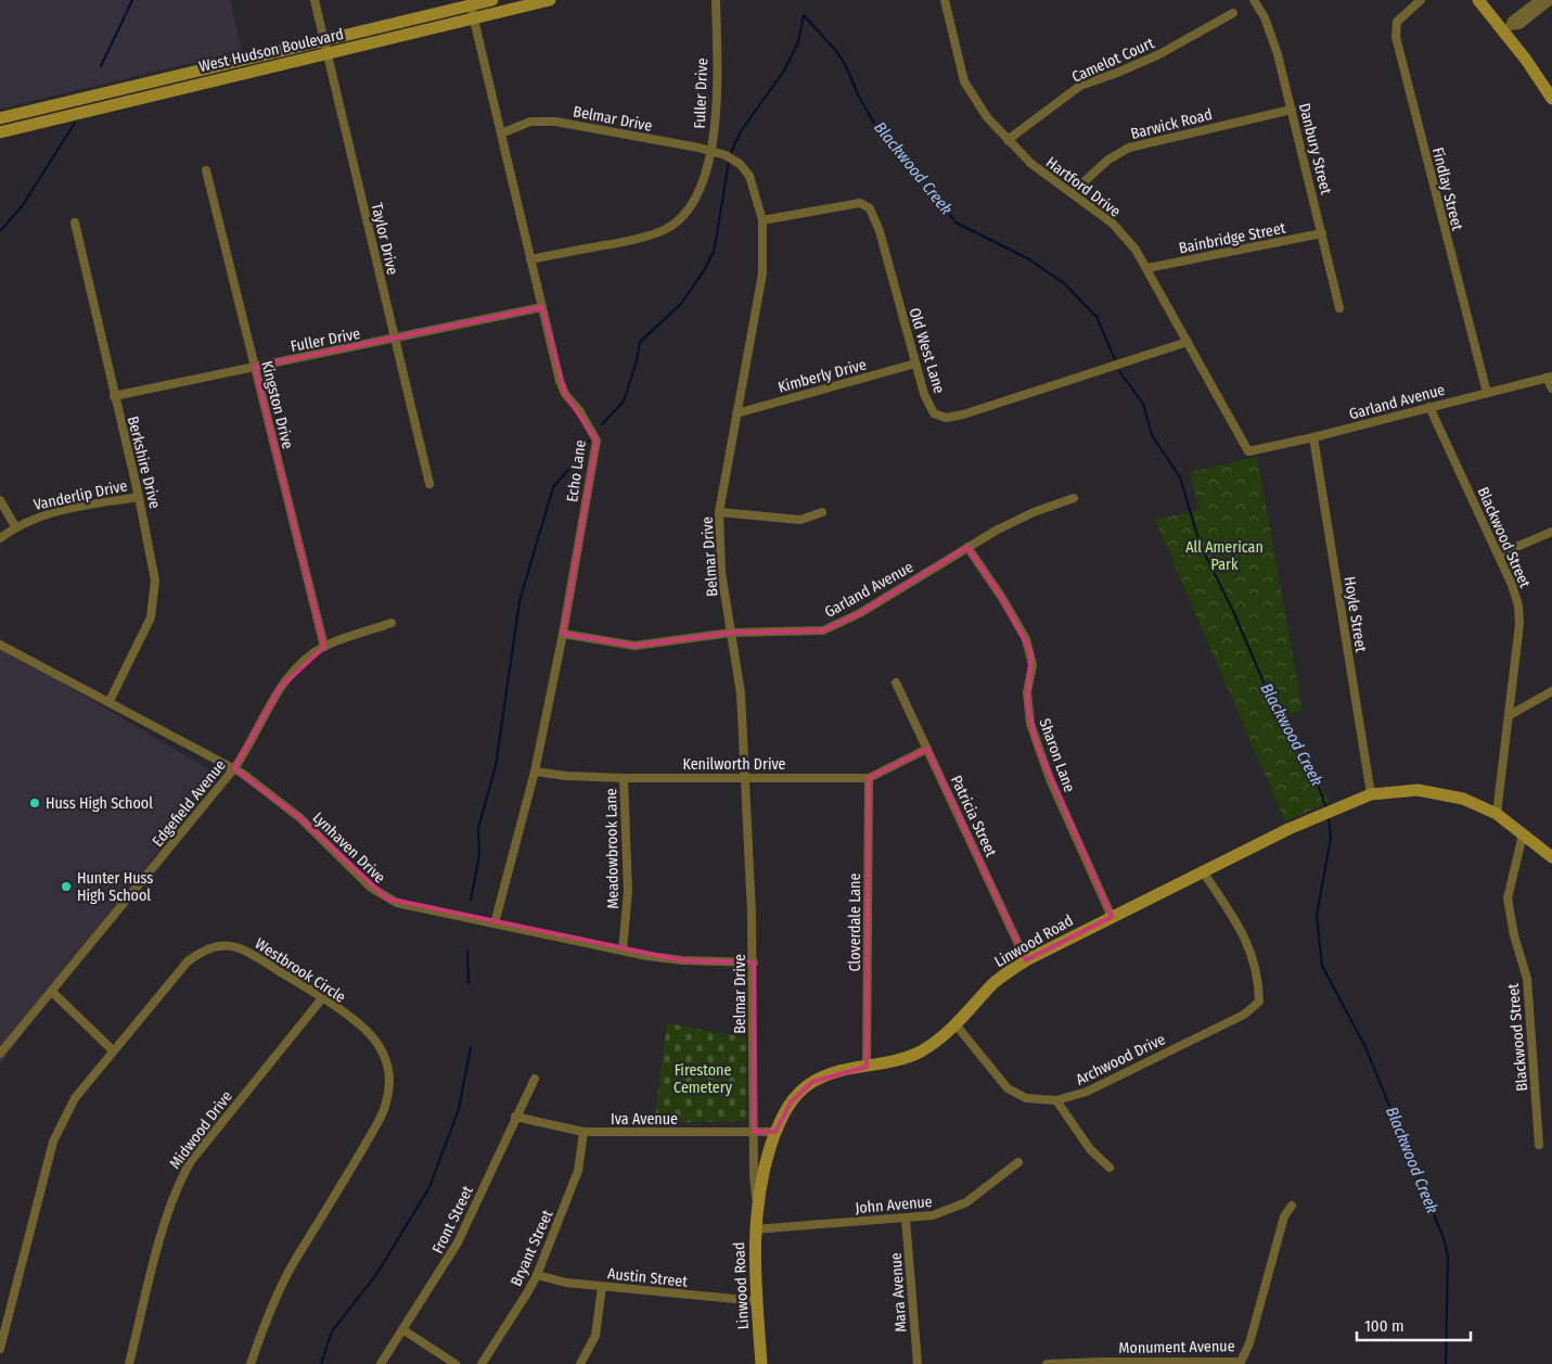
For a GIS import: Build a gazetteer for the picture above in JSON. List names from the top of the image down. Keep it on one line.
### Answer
{"streets":{"main road":["West Hudson Boulevard","Linwood Road"],"street":["Camelot Court","Fuller Drive","Belmar Drive","Barwick Road","Danbury Street","Hartford Drive","Findlay Street","Bainbridge Street","Taylor Drive","Old West Lane","Kimberly Drive","Garland Avenue","Kingston Drive","Berkshire Drive","Echo Lane","Vanderlip Drive","Blackwood Street","Hoyle Street","Sharon Lane","Kenilworth Drive","Edgefield Avenue","Patricia Street","Lynhaven Drive","Meadowbrook Lane","Cloverdale Lane","Westbrook Circle","Archwood Drive","Iva Avenue","Midwood Drive","John Avenue","Front Street","Bryant Street","Austin Street","Mara Avenue","Monument Avenue"]},"crossings":[["West Hudson Boulevard","Taylor Drive"],["West Hudson Boulevard","Echo Lane"],["Camelot Court","Hartford Drive"],["Fuller Drive","Belmar Drive"],["Fuller Drive","Taylor Drive"],["Fuller Drive","Kingston Drive"],["Fuller Drive","Berkshire Drive"],["Fuller Drive","Echo Lane"],["Belmar Drive","Old West Lane"],["Belmar Drive","Kimberly Drive"],["Belmar Drive","Garland Avenue"],["Belmar Drive","Echo Lane"],["Belmar Drive","Kenilworth Drive"],["Belmar Drive","Lynhaven Drive"],["Belmar Drive","Linwood Road"],["Belmar Drive","Iva Avenue"],["Barwick Road","Danbury Street"],["Barwick Road","Hartford Drive"],["Danbury Street","Bainbridge Street"],["Hartford Drive","Bainbridge Street"],["Hartford Drive","Old West Lane"],["Hartford Drive","Garland Avenue"],["Findlay Street","Garland Avenue"],["Old West Lane","Kimberly Drive"],["Garland Avenue","Echo Lane"],["Garland Avenue","Blackwood Street"],["Garland Avenue","Hoyle Street"],["Garland Avenue","Sharon Lane"],["Kingston Drive","Edgefield Avenue"],["Berkshire Drive","Vanderlip Drive"],["Berkshire Drive","Lynhaven Drive"],["Echo Lane","Kenilworth Drive"],["Echo Lane","Lynhaven Drive"],["Blackwood Street","Linwood Road"],["Hoyle Street","Linwood Road"],["Sharon Lane","Linwood Road"],["Kenilworth Drive","Patricia Street"],["Kenilworth Drive","Meadowbrook Lane"],["Kenilworth Drive","Cloverdale Lane"],["Edgefield Avenue","Lynhaven Drive"],["Patricia Street","Linwood Road"],["Lynhaven Drive","Meadowbrook Lane"],["Cloverdale Lane","Linwood Road"],["Linwood Road","Archwood Drive"],["Linwood Road","Iva Avenue"],["Linwood Road","John Avenue"],["Linwood Road","Austin Street"],["Westbrook Circle","Midwood Drive"],["Iva Avenue","Front Street"],["Iva Avenue","Bryant Street"],["John Avenue","Mara Avenue"],["Bryant Street","Austin Street"]],"water":["Blackwood Creek"],"parks":["All American Park","Firestone Cemetery"],"places":["Huss High School","Hunter Huss High School"],"scale_bar":"100 m"}
